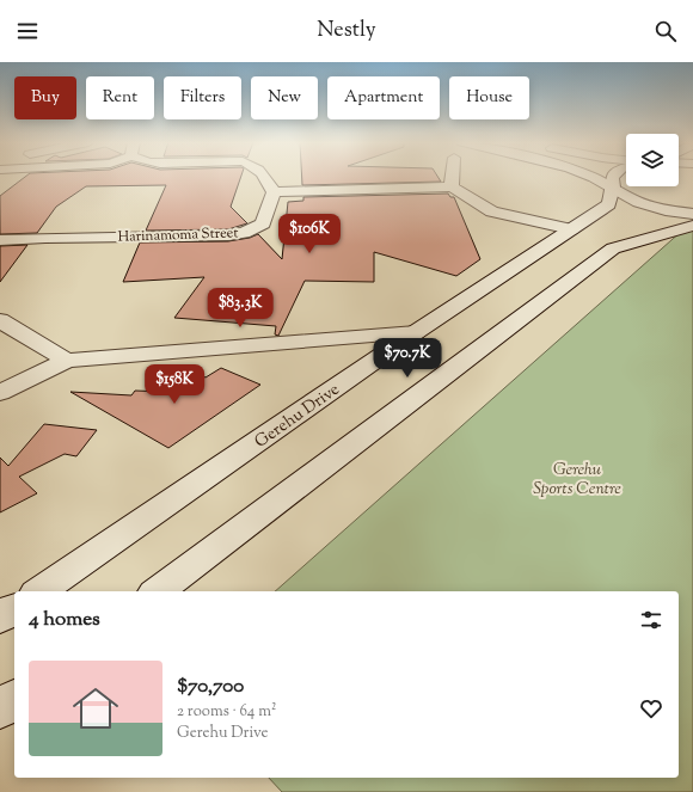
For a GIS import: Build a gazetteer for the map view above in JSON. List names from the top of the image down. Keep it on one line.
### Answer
{"streets":{"street":["Harinamoma Street","Gerehu Drive"]},"parks":["Gerehu Sports Centre"],"page":{"header":"Nestly","chip":["Buy","Rent","Filters","New","Apartment","House"],"price":["$106K","$83.3K","$70.7K","$158K"],"heading":"4 homes","list":[{"name":"$70,700","note":"2 rooms · 64 m² · Gerehu Drive"}]}}
